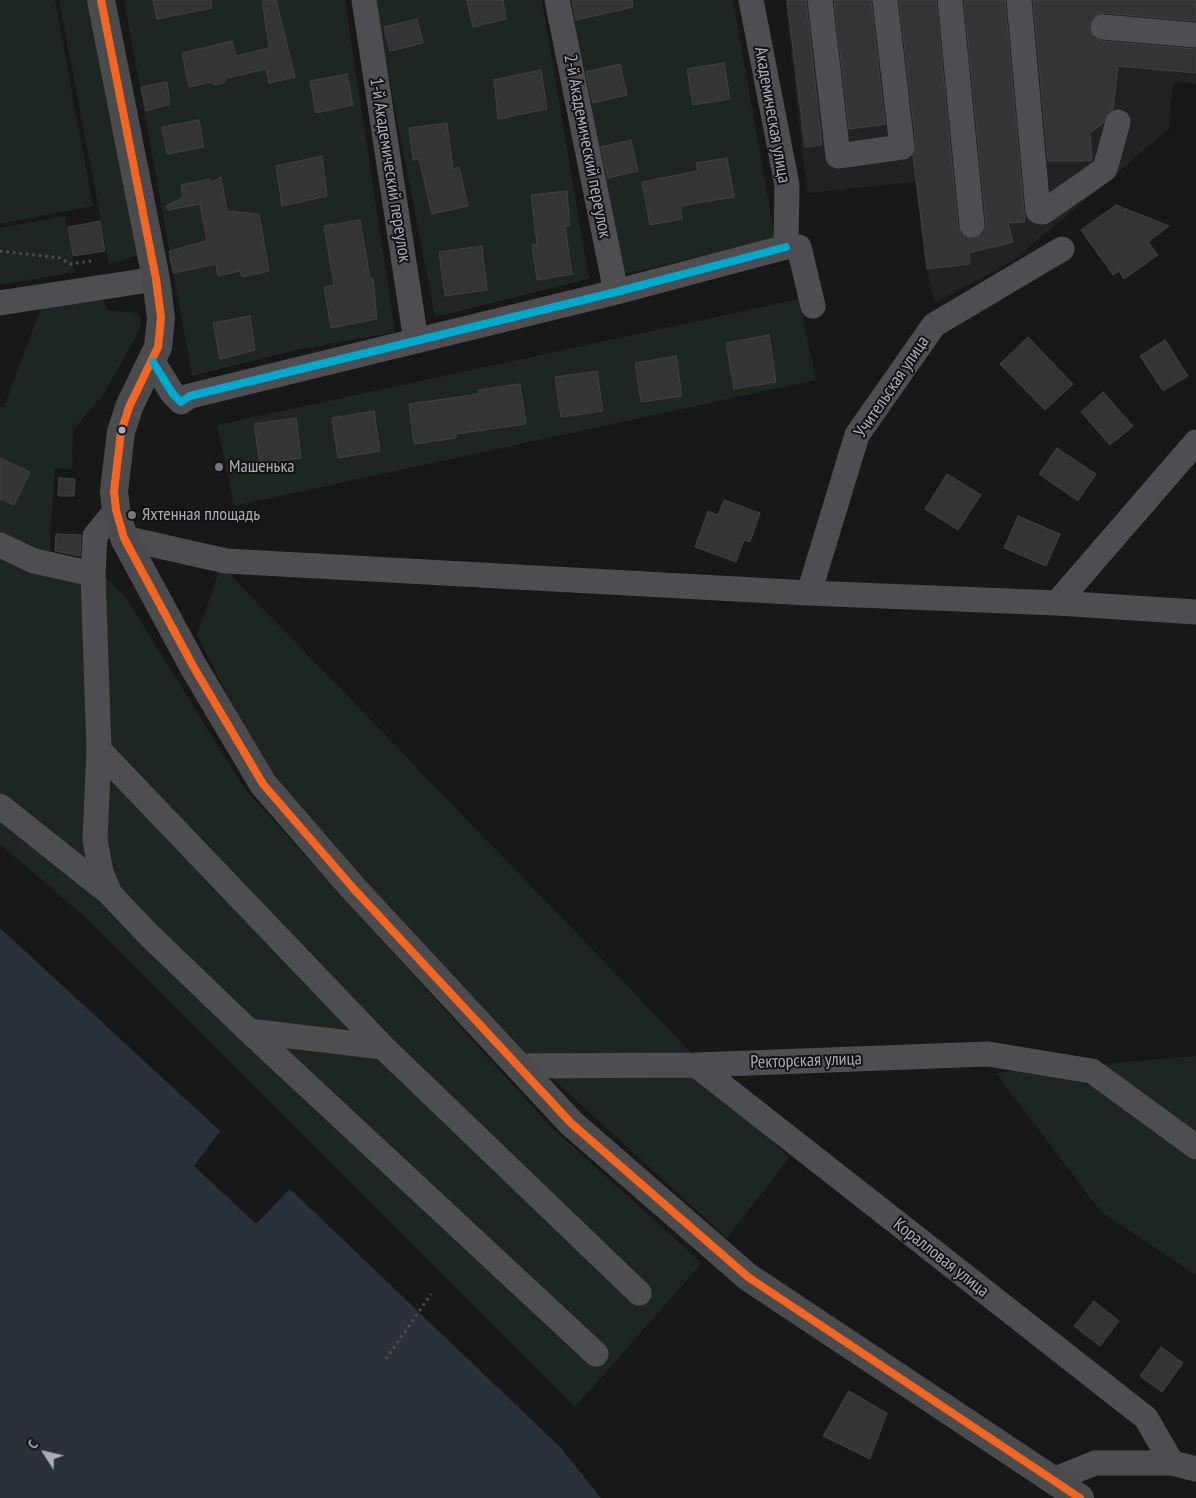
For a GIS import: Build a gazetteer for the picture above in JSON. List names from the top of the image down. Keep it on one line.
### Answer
{"streets":{"street":["Академическая улица","2-й Академический переулок","1-й Академический переулок","Учительская улица","Ректорская улица","Коралловая улица"]},"crossings":[["Ректорская улица","Коралловая улица"]],"places":["Машенька","Яхтенная площадь"],"north":"top left"}
